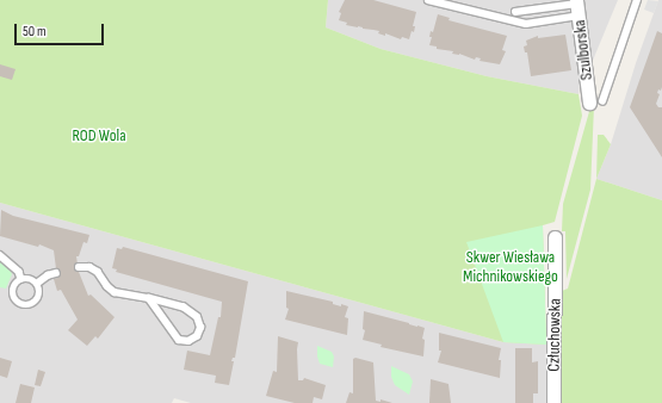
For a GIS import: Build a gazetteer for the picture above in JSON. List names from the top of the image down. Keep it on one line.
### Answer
{"streets":{"street":["Szulborska","Człuchowska"]},"parks":["ROD Wola","Skwer Wiesława Michnikowskiego"],"scale_bar":"50 m"}
